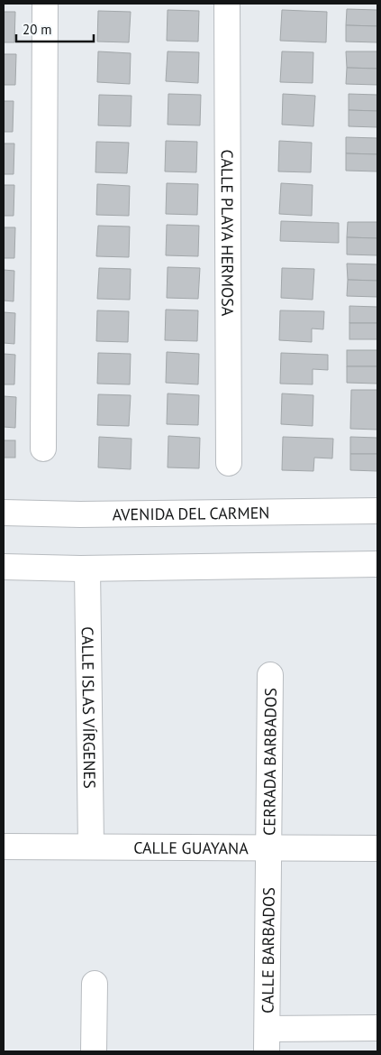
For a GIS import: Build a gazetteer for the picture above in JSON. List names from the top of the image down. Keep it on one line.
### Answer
{"streets":{"street":["CALLE PLAYA HERMOSA","AVENIDA DEL CARMEN","CALLE ISLAS VÍRGENES","CERRADA BARBADOS","CALLE GUAYANA","CALLE BARBADOS"]},"crossings":[["CALLE ISLAS VÍRGENES","CALLE GUAYANA"],["CERRADA BARBADOS","CALLE GUAYANA"],["CERRADA BARBADOS","CALLE BARBADOS"],["CALLE GUAYANA","CALLE BARBADOS"]],"scale_bar":"20 m"}
